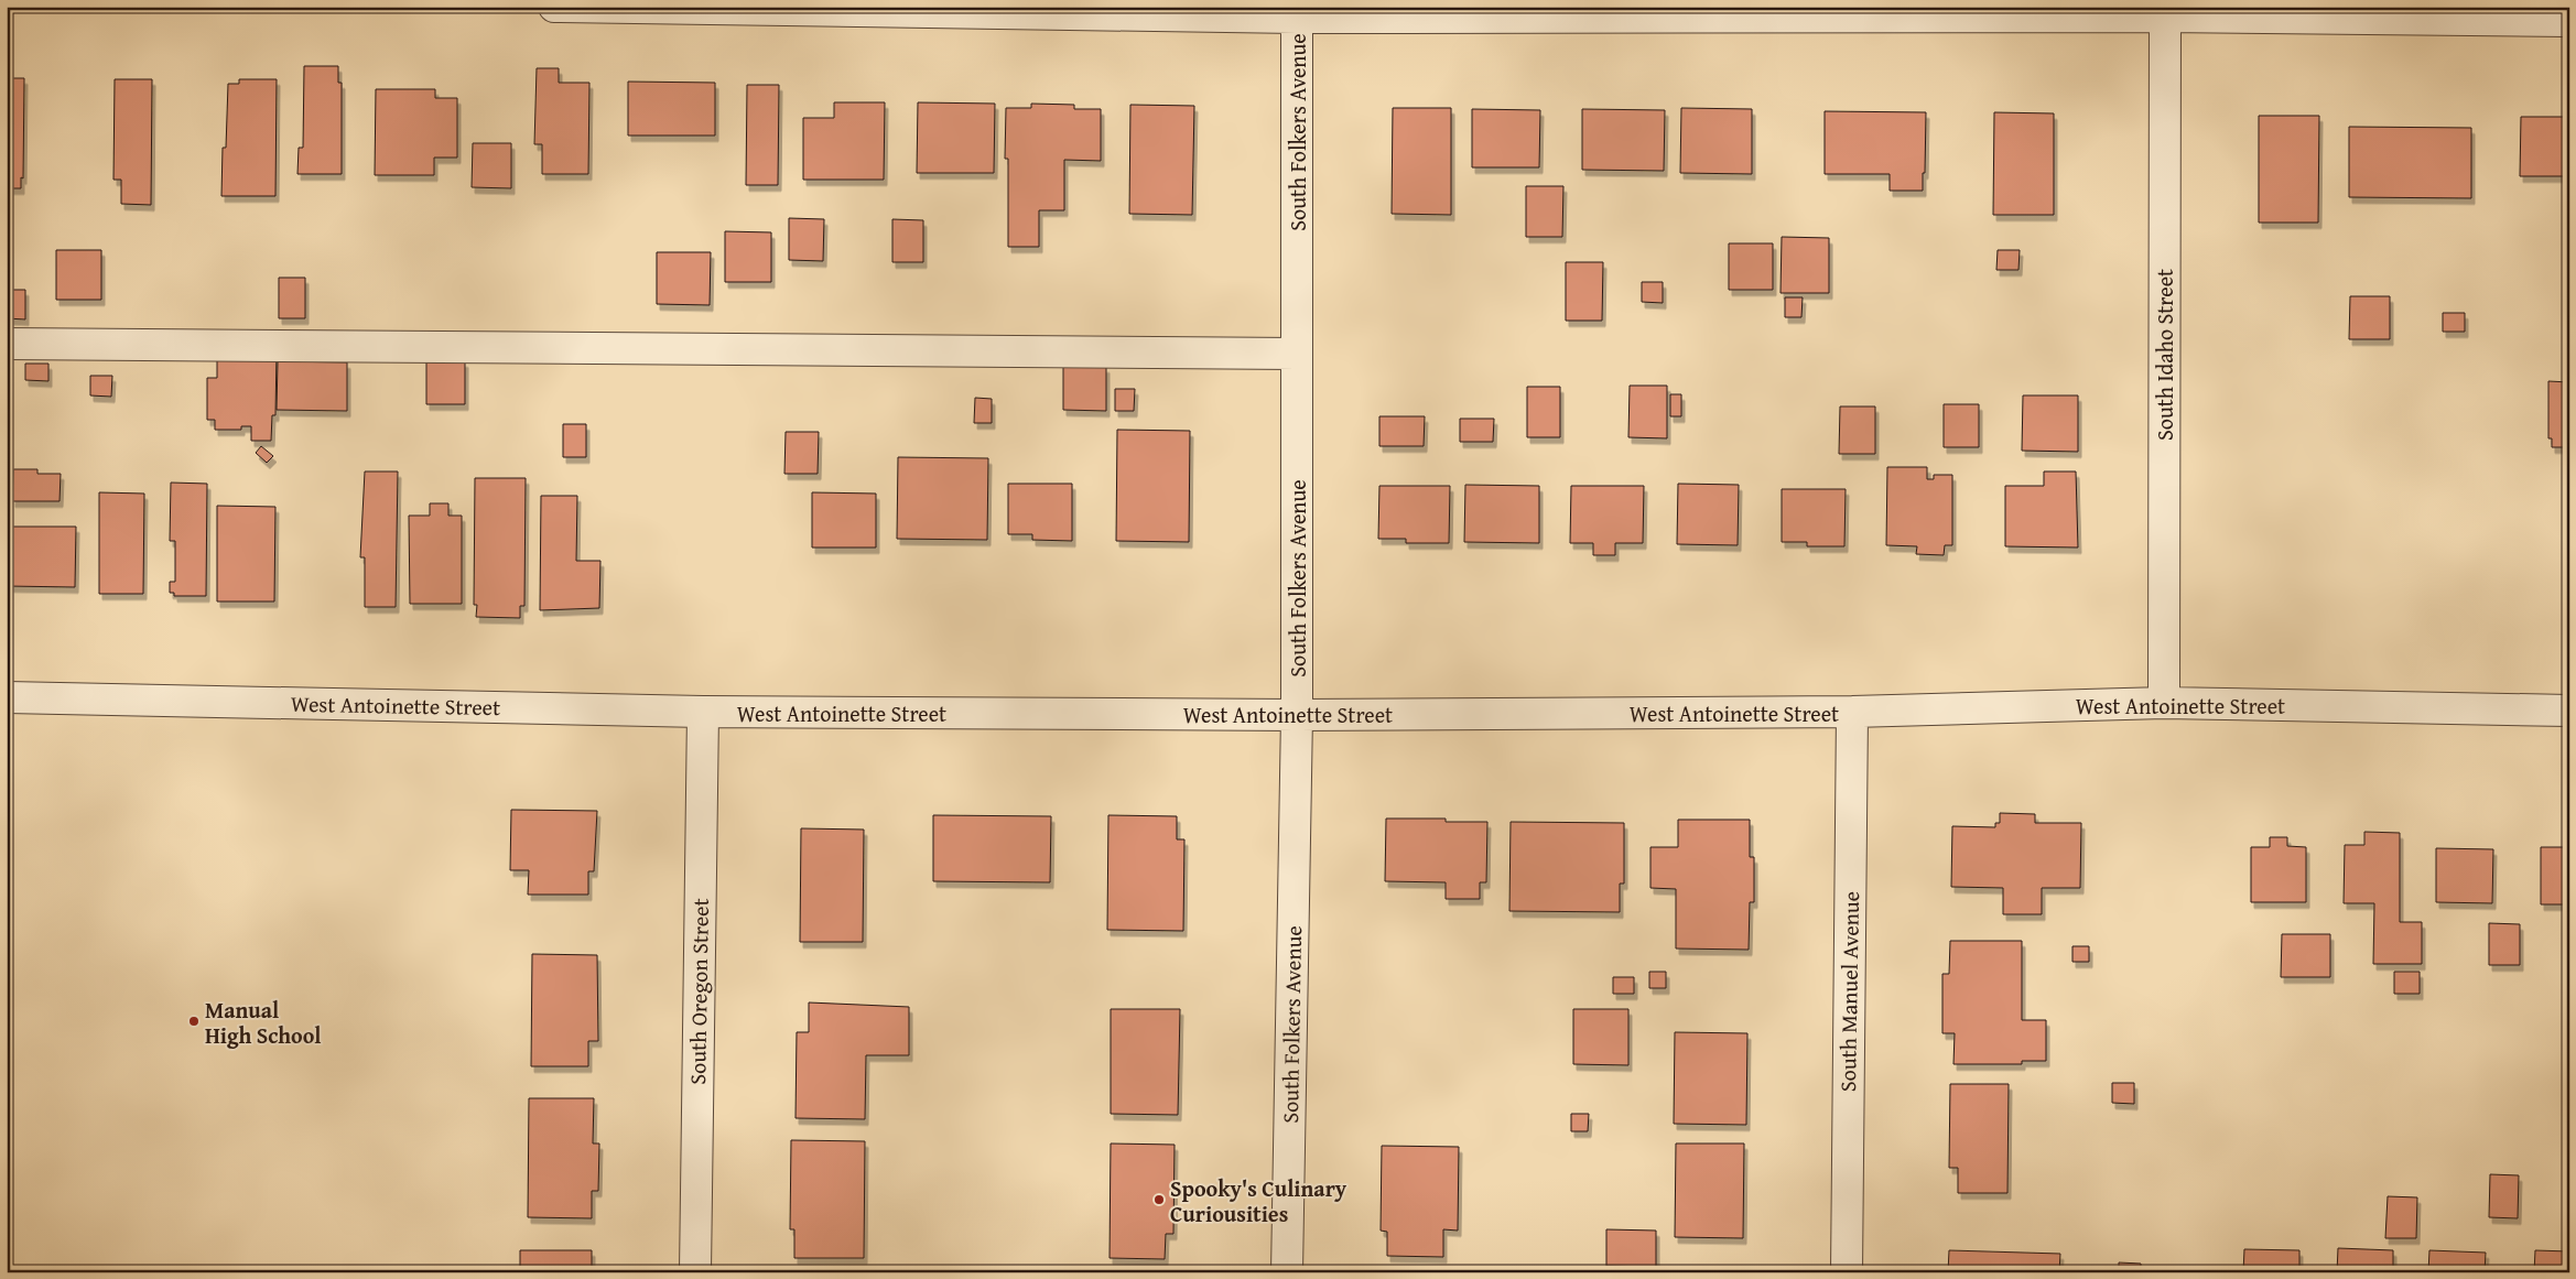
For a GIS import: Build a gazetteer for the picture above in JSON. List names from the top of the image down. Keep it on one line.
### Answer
{"streets":{"street":["South Folkers Avenue","South Idaho Street","West Antoinette Street","South Oregon Street","South Manuel Avenue"]},"crossings":[["South Folkers Avenue","West Antoinette Street"],["South Idaho Street","West Antoinette Street"],["West Antoinette Street","South Oregon Street"],["West Antoinette Street","South Manuel Avenue"]],"places":["Manual High School","Spooky's Culinary Curiousities"]}
